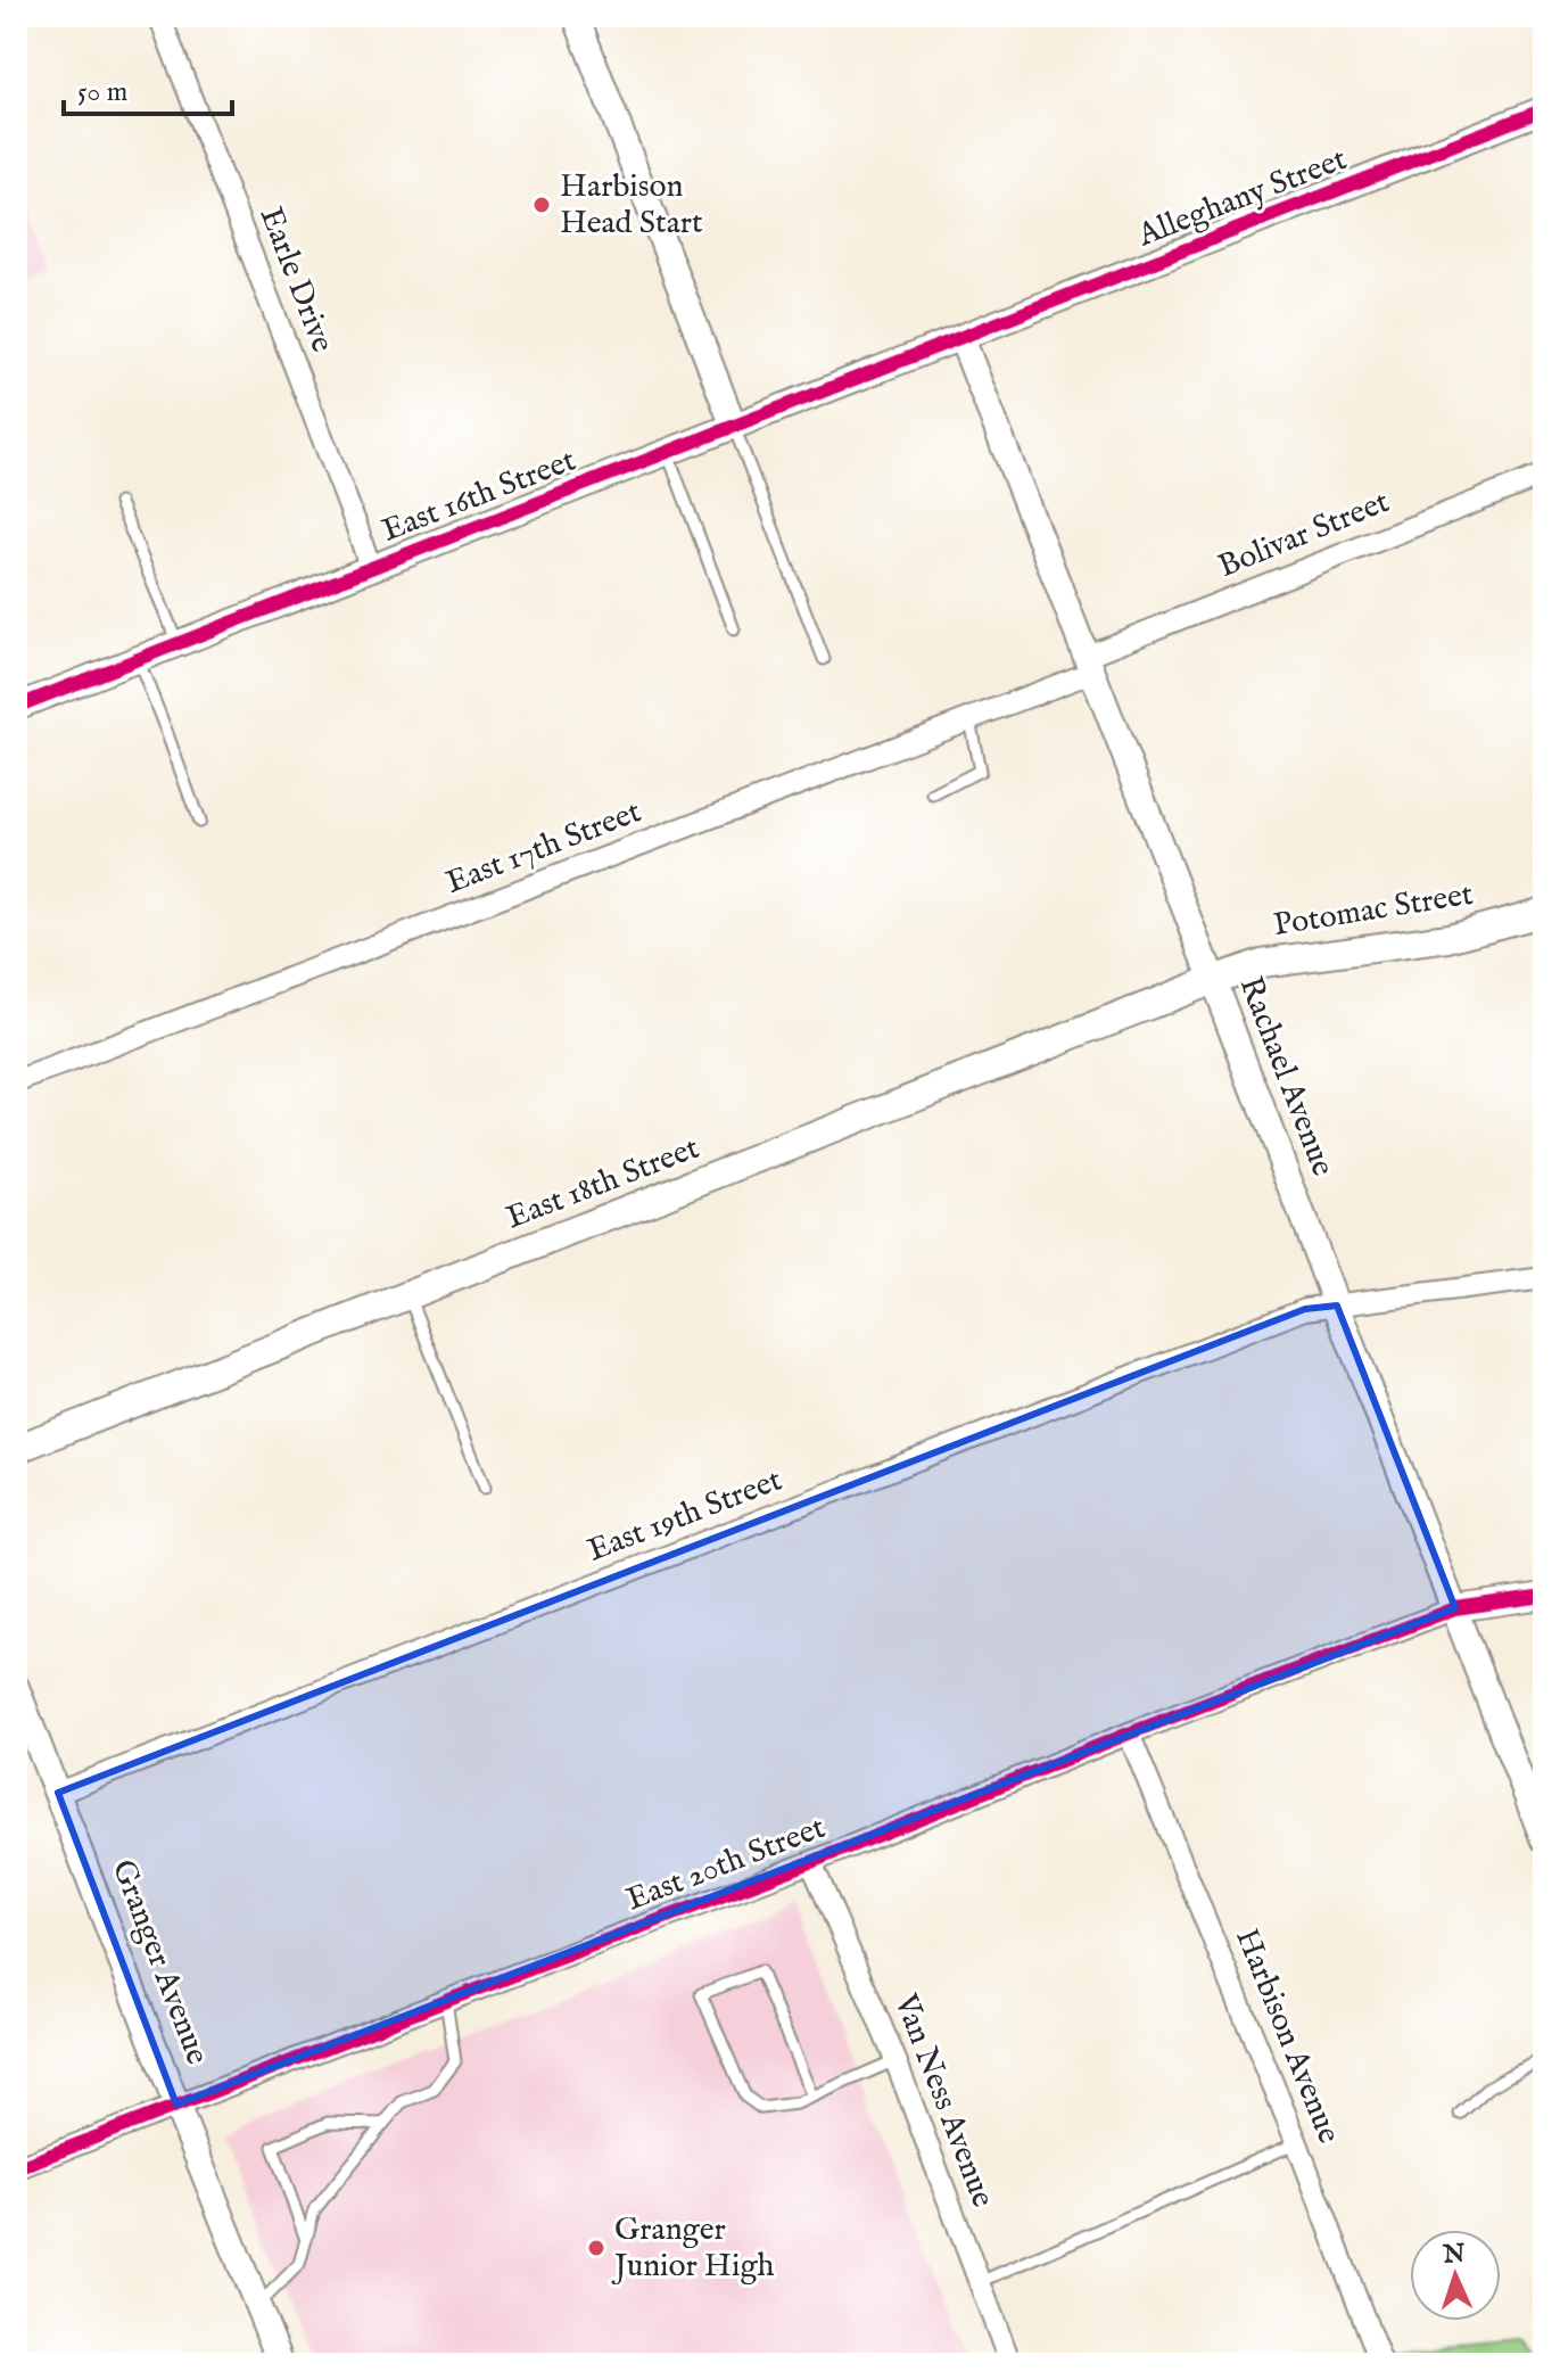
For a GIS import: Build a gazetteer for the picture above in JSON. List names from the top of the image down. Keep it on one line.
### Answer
{"streets":{"main road":["Potomac Street","East 18th Street"],"street":["Alleghany Street","Earle Drive","East 16th Street","Bolivar Street","East 17th Street","Rachael Avenue","East 19th Street","East 20th Street","Granger Avenue","Harbison Avenue","Van Ness Avenue"]},"crossings":[["Alleghany Street","East 16th Street"],["Alleghany Street","Rachael Avenue"],["Earle Drive","East 16th Street"],["East 16th Street","Rachael Avenue"],["Bolivar Street","East 17th Street"],["Bolivar Street","Rachael Avenue"],["East 17th Street","Rachael Avenue"],["Potomac Street","Rachael Avenue"],["Potomac Street","East 18th Street"],["Rachael Avenue","East 18th Street"],["Rachael Avenue","East 19th Street"],["Rachael Avenue","East 20th Street"],["East 19th Street","Granger Avenue"],["East 20th Street","Granger Avenue"],["East 20th Street","Harbison Avenue"],["East 20th Street","Van Ness Avenue"]],"places":["Harbison Head Start","Granger Junior High"],"scale_bar":"50 m","north":"top"}
